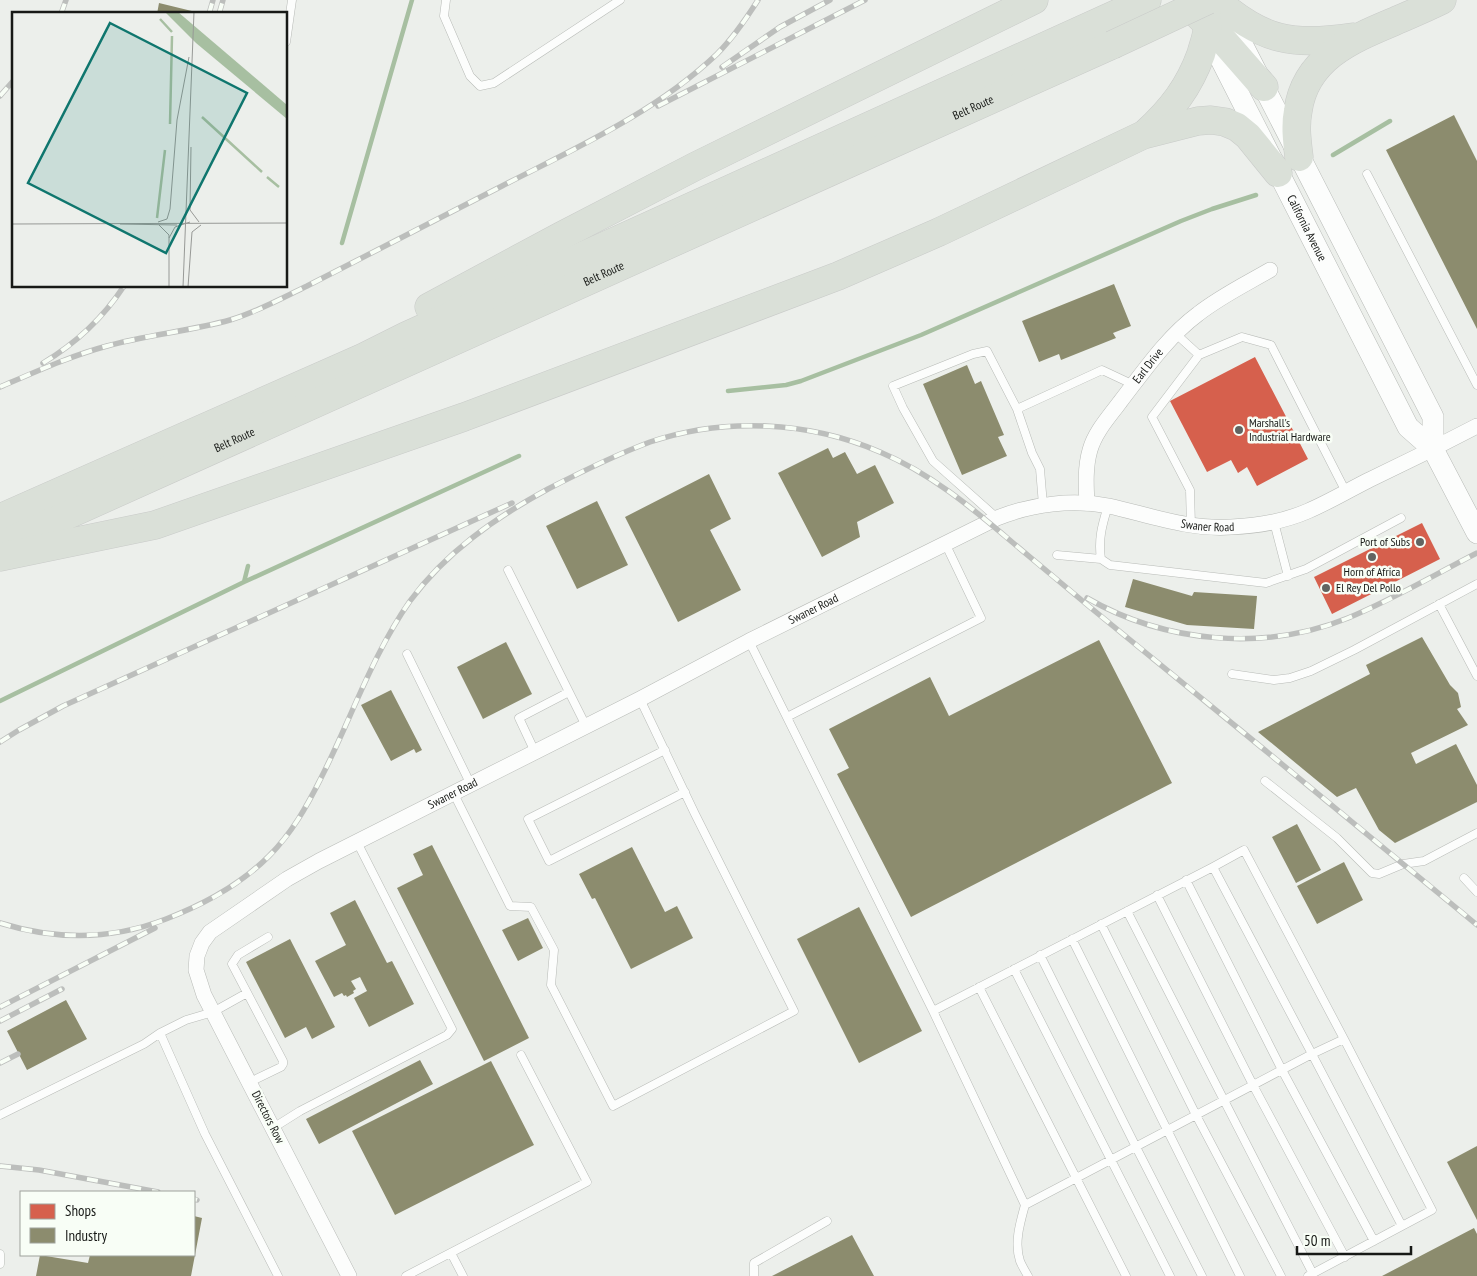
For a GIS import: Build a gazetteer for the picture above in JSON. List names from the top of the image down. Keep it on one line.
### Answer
{"streets":{"highway":["Belt Route"],"main road":["California Avenue"],"street":["Earl Drive","Swaner Road","Directors Row"]},"crossings":[["Belt Route","California Avenue"],["California Avenue","Swaner Road"],["Earl Drive","Swaner Road"],["Swaner Road","Directors Row"]],"places":["Marshall's Industrial Hardware","Port of Subs","Horn of Africa","El Rey Del Pollo"],"legend":["Shops","Industry"],"scale_bar":"50 m"}
